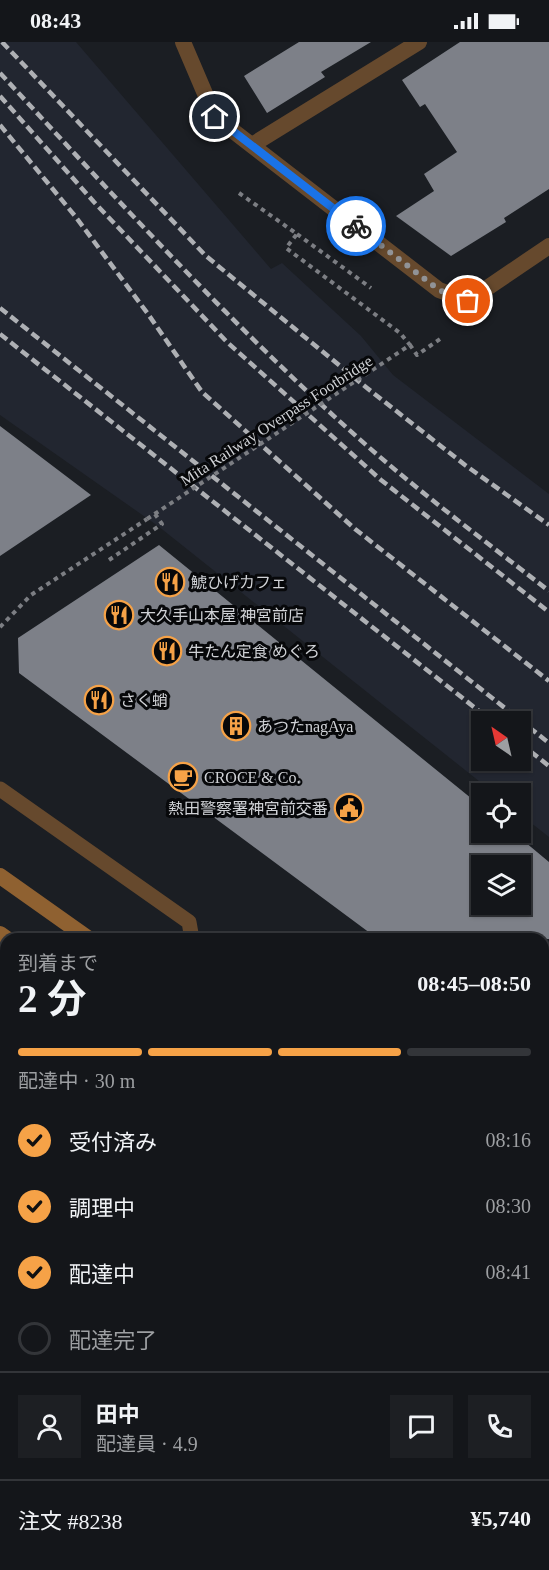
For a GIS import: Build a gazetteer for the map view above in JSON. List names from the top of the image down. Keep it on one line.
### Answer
{"streets":{"path":["Mita Railway Overpass Footbridge"]},"places":{"restaurant":["鯱ひげカフェ","大久手山本屋 神宮前店","牛たん定食 めぐろ","さく蛸"],"building":["あつたnagAya"],"cafe":["CROCE & Co."],"public building":["熱田警察署神宮前交番"]},"north":"top left","page":{"status":"08:43","heading":["2 分","到着まで","08:45–08:50"],"panel":["田中","配達員 · 4.9","注文 #8238","¥5,740"],"bar":"配達中 · 30 m","list":[["受付済み","08:16"],["調理中","08:30"],["配達中","08:41"],"配達完了"]}}
